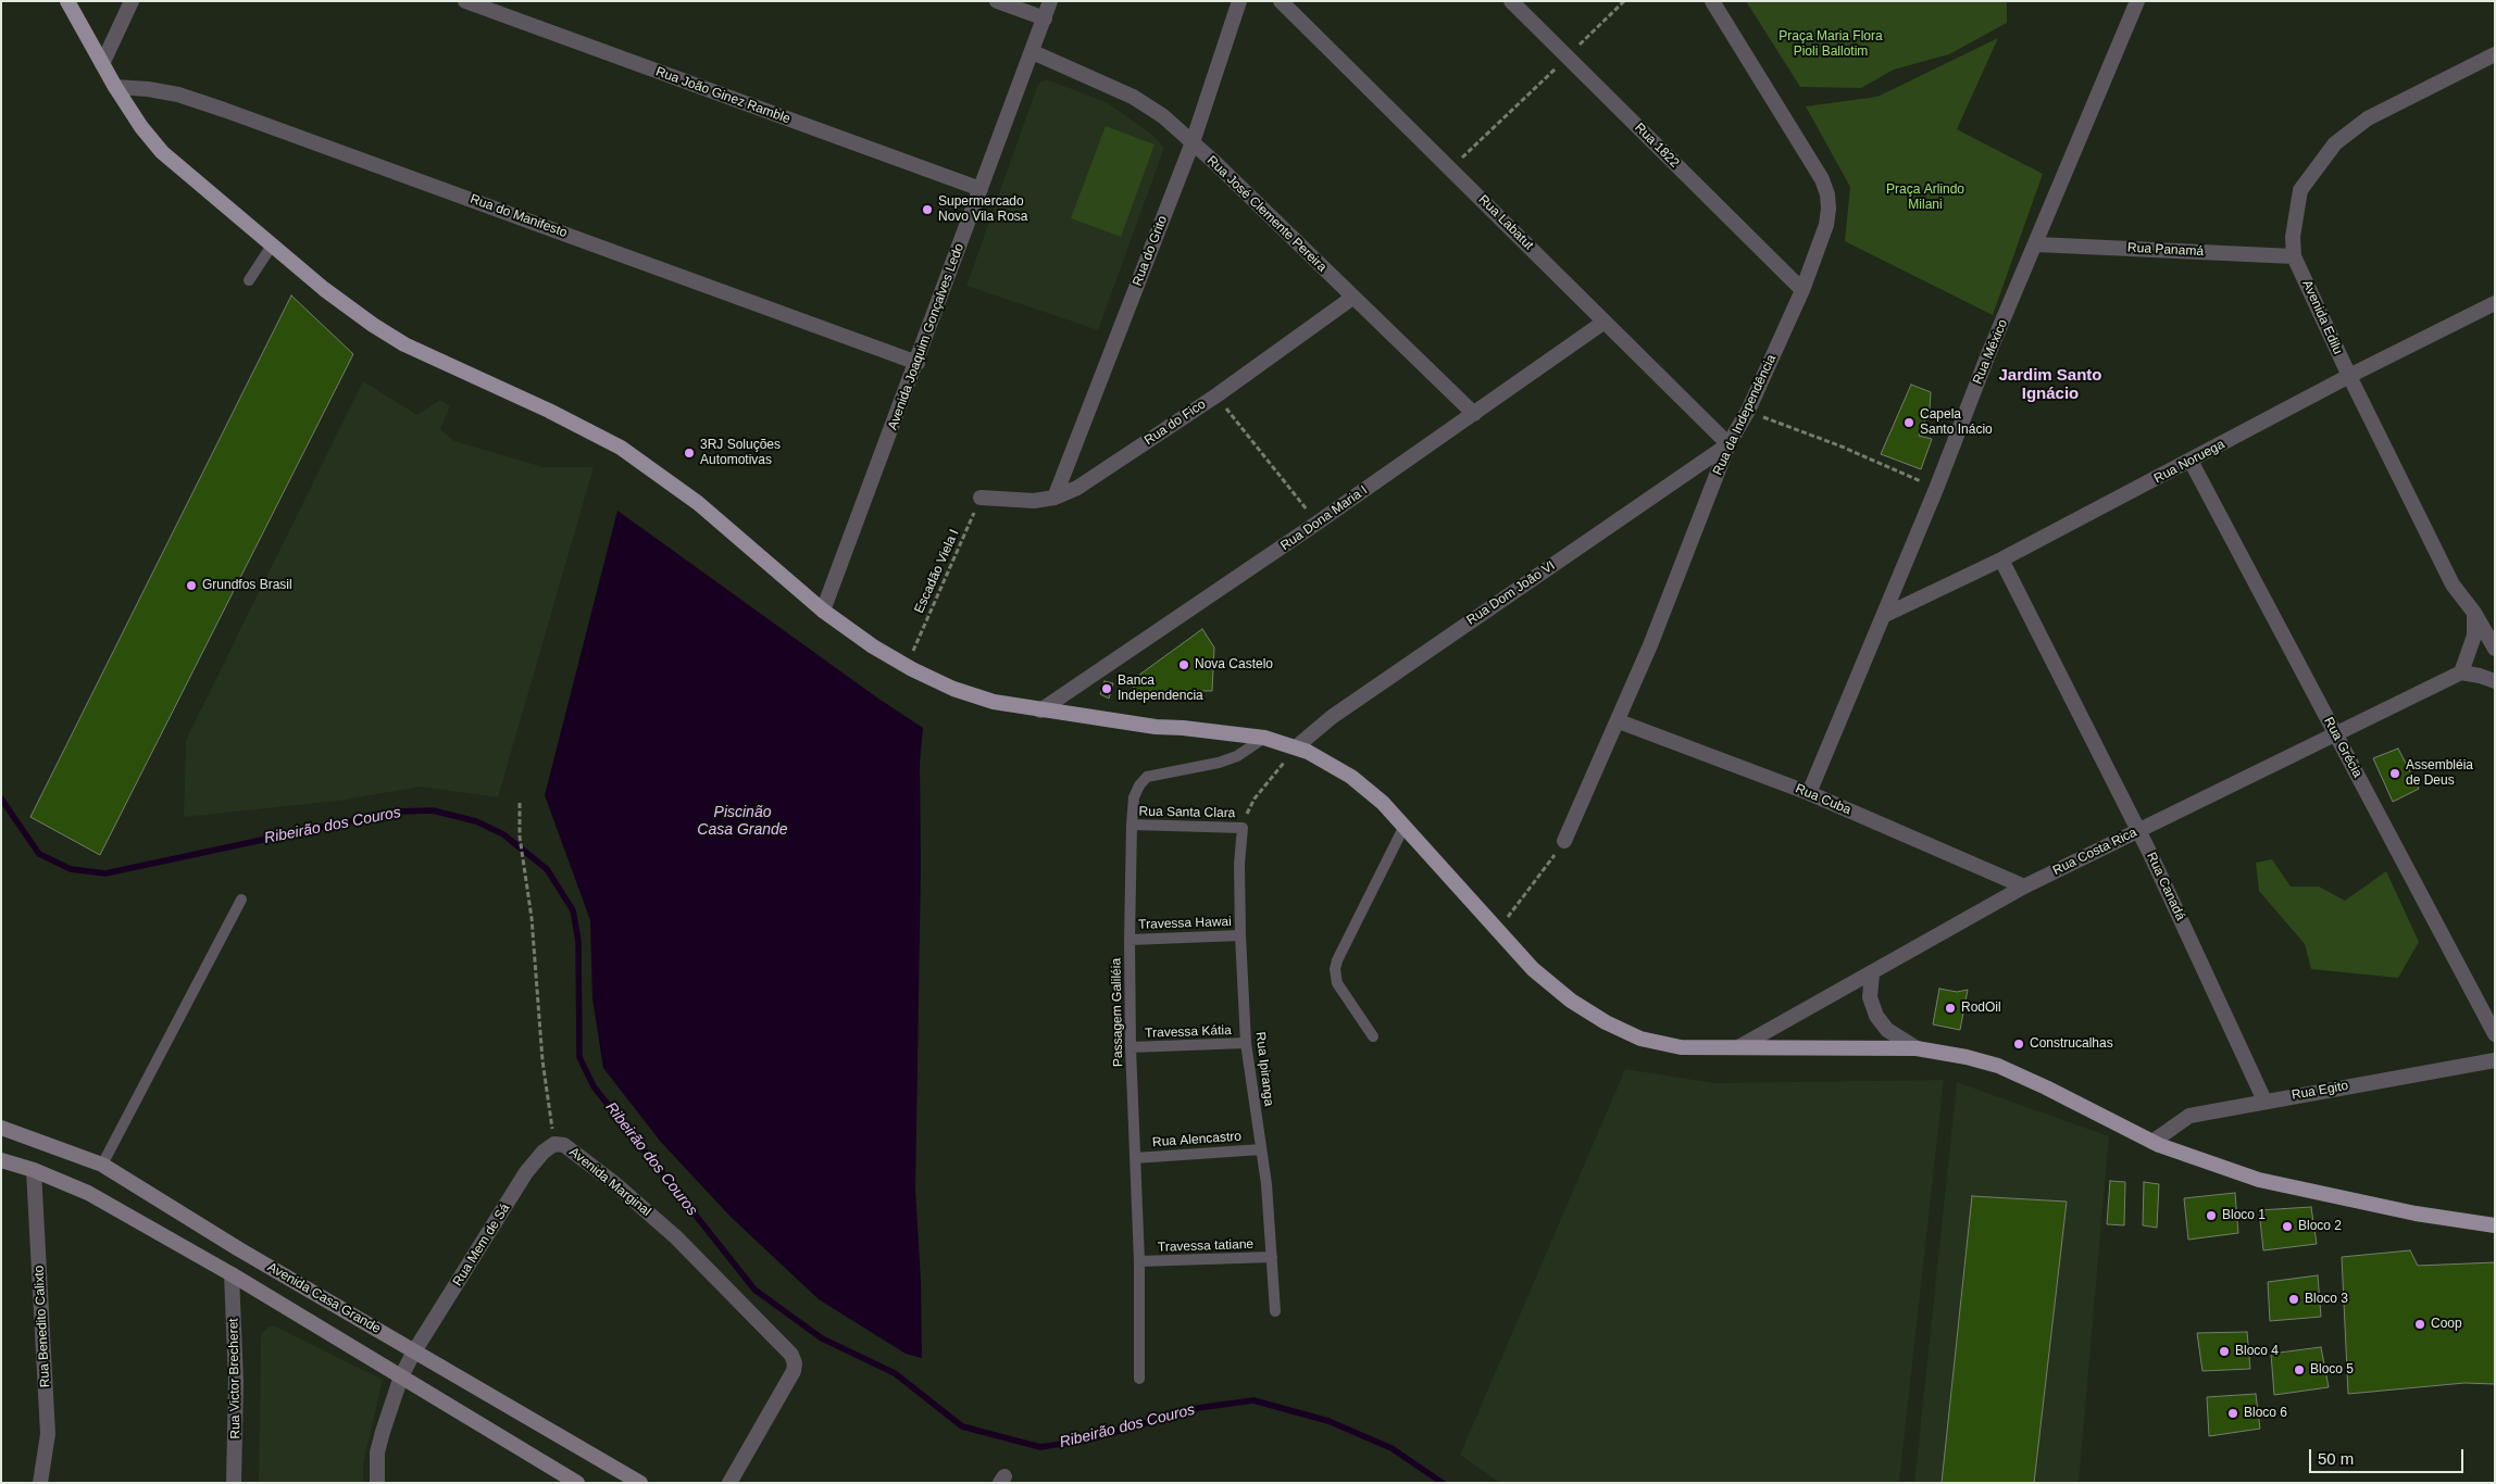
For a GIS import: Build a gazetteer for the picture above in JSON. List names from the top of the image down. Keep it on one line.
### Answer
{"streets":{"main road":["Avenida Casa Grande"],"street":["Rua João Ginez Ramble","Rua 1822","Rua José Clemente Pereira","Rua do Manifesto","Rua Labatut","Rua Panamá","Rua do Grito","Avenida Edilu","Avenida Joaquim Gonçalves Ledo","Rua México","Rua da Independência","Rua do Fico","Rua Noruega","Rua Dona Maria I","Rua Dom João VI","Rua Grécia","Rua Cuba","Rua Costa Rica","Rua Canadá","Rua Egito","Avenida Marginal","Rua Mem de Sá","Rua Benedito Calixto","Rua Victor Brecheret"],"lane":["Rua Santa Clara","Travessa Hawai","Passagem Galiléia","Travessa Kátia","Rua Ipiranga","Rua Alencastro","Travessa tatiane"],"path":["Escadão Viela I"]},"crossings":[["Rua João Ginez Ramble","Avenida Joaquim Gonçalves Ledo"],["Rua 1822","Rua da Independência"],["Rua José Clemente Pereira","Rua do Grito"],["Rua José Clemente Pereira","Avenida Joaquim Gonçalves Ledo"],["Rua José Clemente Pereira","Rua do Fico"],["Rua José Clemente Pereira","Rua Dona Maria I"],["Rua do Manifesto","Avenida Joaquim Gonçalves Ledo"],["Rua Labatut","Rua da Independência"],["Rua Labatut","Rua Dona Maria I"],["Rua Labatut","Rua Dom João VI"],["Rua Panamá","Avenida Edilu"],["Rua Panamá","Rua México"],["Rua do Grito","Rua do Fico"],["Avenida Edilu","Rua Noruega"],["Rua México","Rua Noruega"],["Rua México","Rua Cuba"],["Rua da Independência","Rua Dom João VI"],["Rua da Independência","Rua Cuba"],["Rua do Fico","Escadão Viela I"],["Rua Noruega","Rua Grécia"],["Rua Noruega","Rua Canadá"],["Rua Grécia","Rua Costa Rica"],["Rua Cuba","Rua Costa Rica"],["Rua Santa Clara","Passagem Galiléia"],["Rua Santa Clara","Rua Ipiranga"],["Rua Costa Rica","Rua Canadá"],["Rua Canadá","Rua Egito"],["Travessa Hawai","Passagem Galiléia"],["Travessa Hawai","Rua Ipiranga"],["Passagem Galiléia","Travessa Kátia"],["Passagem Galiléia","Rua Alencastro"],["Passagem Galiléia","Travessa tatiane"],["Travessa Kátia","Rua Ipiranga"],["Rua Ipiranga","Rua Alencastro"],["Rua Ipiranga","Travessa tatiane"],["Avenida Marginal","Rua Mem de Sá"],["Rua Mem de Sá","Avenida Casa Grande"],["Avenida Casa Grande","Rua Benedito Calixto"],["Avenida Casa Grande","Rua Victor Brecheret"]],"districts":["Jardim Santo Ignácio"],"water":["Piscinão Casa Grande","Ribeirão dos Couros"],"parks":["Praça Maria Flora Pioli Ballotim","Praça Arlindo Milani"],"places":["Supermercado Novo Vila Rosa","Capela Santo Inácio","3RJ Soluções Automotivas","Grundfos Brasil","Nova Castelo","Banca Independencia","Assembléia de Deus","RodOil","Construcalhas","Bloco 1","Bloco 2","Bloco 3","Coop","Bloco 4","Bloco 5","Bloco 6"],"scale_bar":"50 m"}
